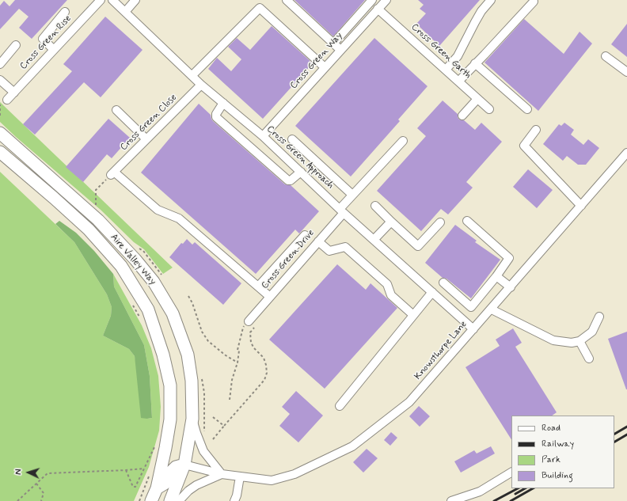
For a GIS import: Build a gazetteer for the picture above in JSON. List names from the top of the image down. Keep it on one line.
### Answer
{"streets":{"highway":["Aire Valley Way"],"street":["Cross Green Rise","Cross Green Garth","Cross Green Way","Cross Green Close","Cross Green Approach","Cross Green Drive","Knowsthorpe Lane"]},"crossings":[["Cross Green Garth","Cross Green Way"],["Cross Green Way","Cross Green Approach"],["Cross Green Close","Cross Green Approach"],["Cross Green Approach","Cross Green Drive"],["Cross Green Approach","Knowsthorpe Lane"],["Aire Valley Way","Knowsthorpe Lane"]],"legend":["Road","Railway","Park","Building"],"north":"left"}
